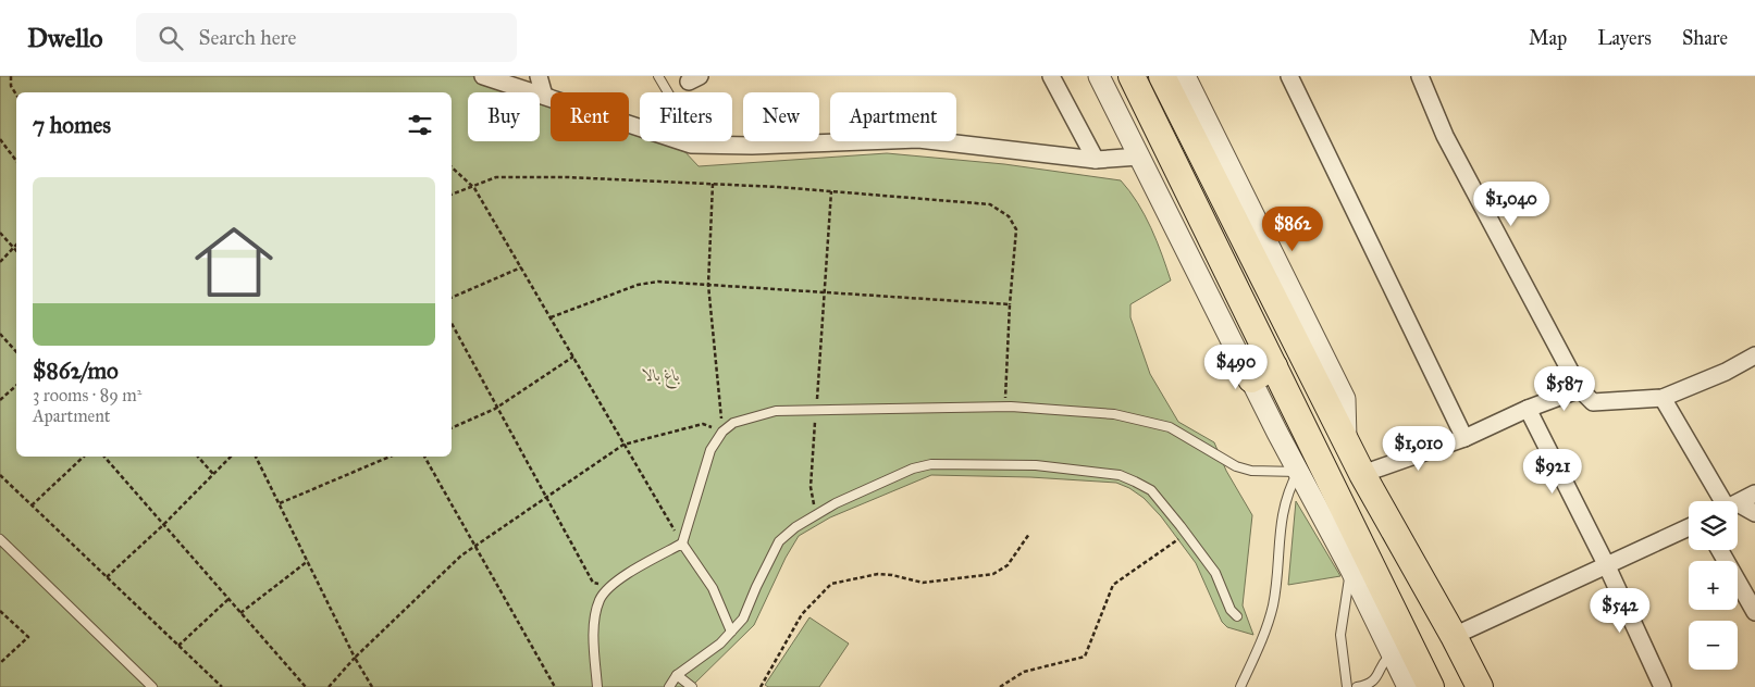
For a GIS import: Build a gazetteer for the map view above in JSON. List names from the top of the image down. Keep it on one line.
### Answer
{"parks":["باغ بالا"],"page":{"header":"Dwello","search":"Search here","nav":["Map","Layers","Share"],"chip":["Buy","Rent","Filters","New","Apartment"],"heading":"7 homes","list":[{"name":"$862/mo","note":"3 rooms · 89 m² · Apartment"}],"price":["$1,040","$862","$490","$587","$1,010","$921","$542"],"map_buttons":["+","−"]}}
